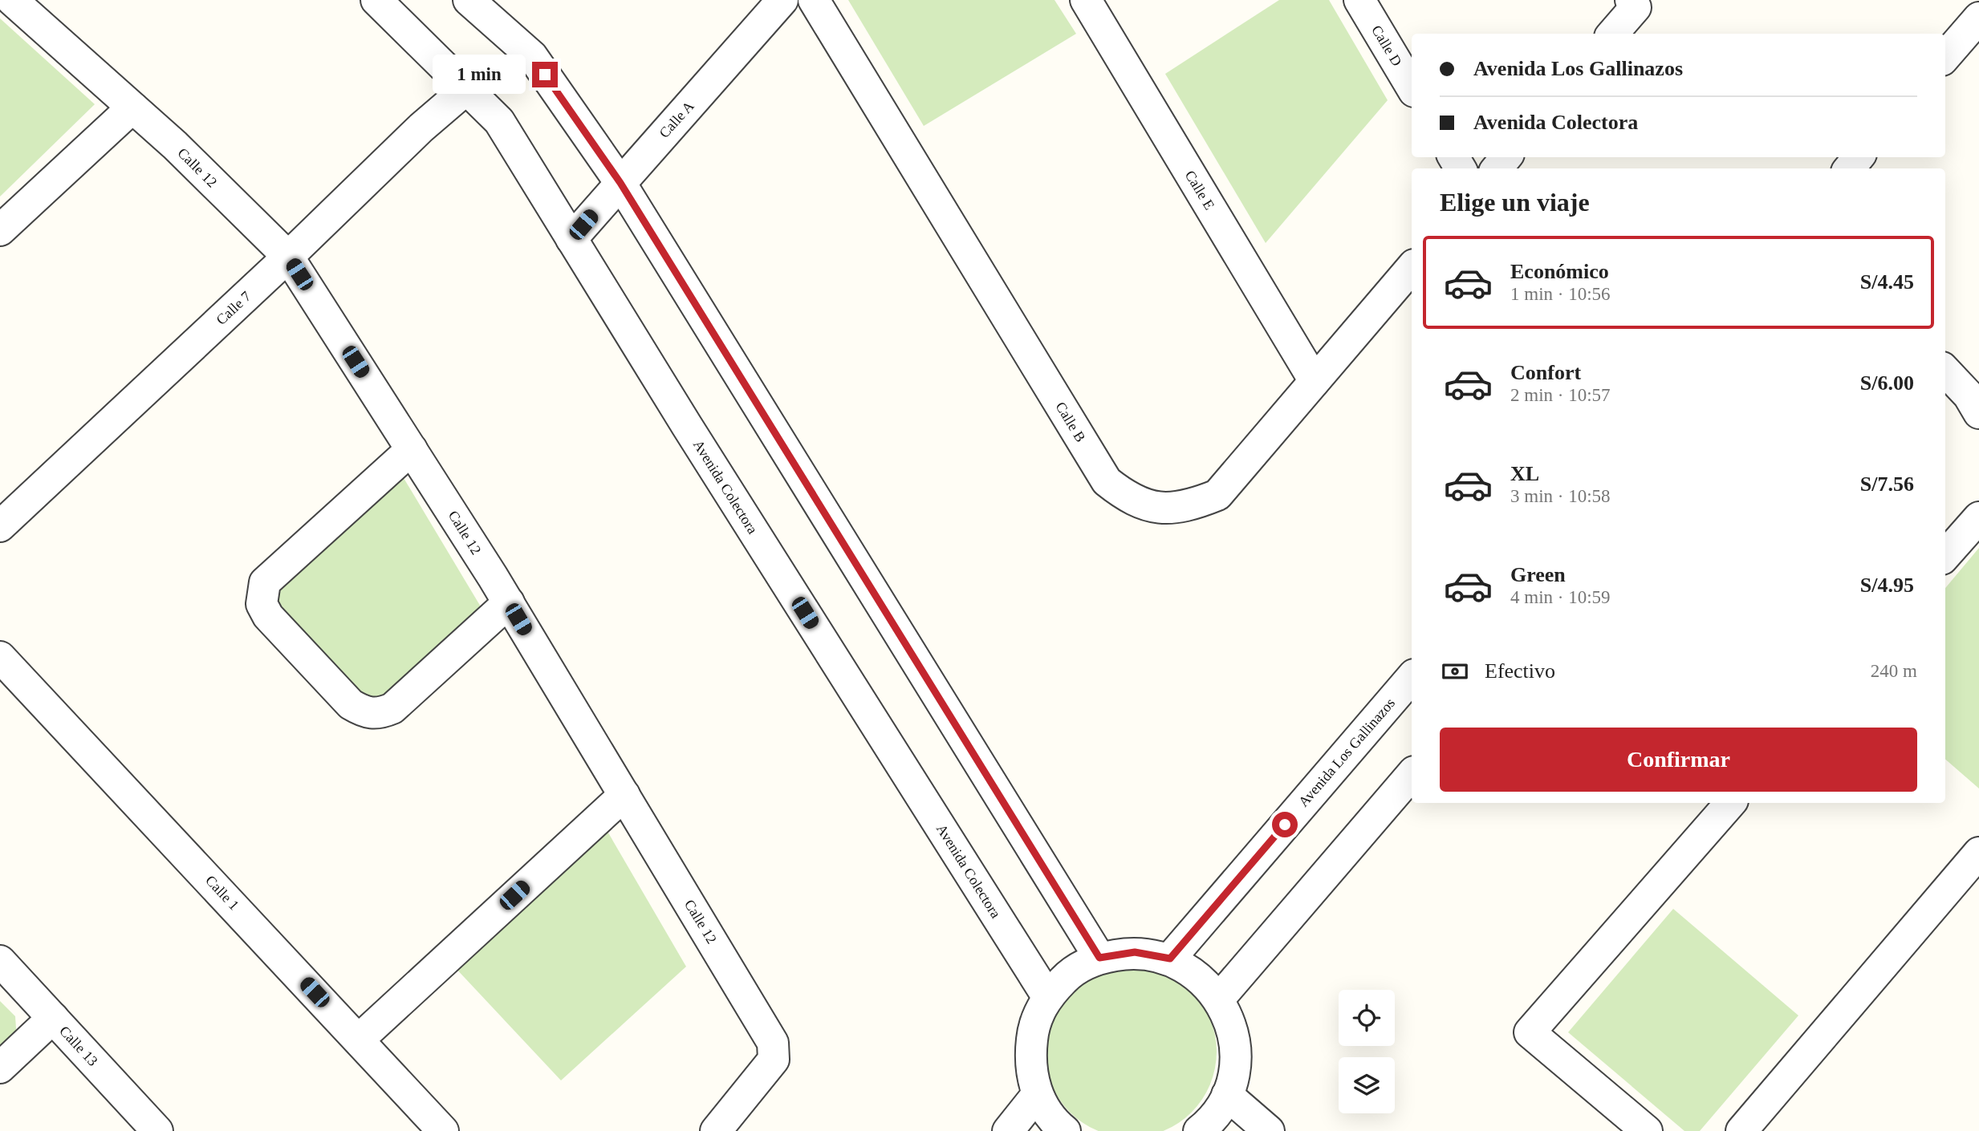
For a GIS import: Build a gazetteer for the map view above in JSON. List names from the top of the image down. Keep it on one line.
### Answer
{"streets":{"street":["Calle D","Calle A","Calle 12","Calle E","Calle 7","Calle B","Avenida Colectora","Avenida Los Gallinazos","Calle 1","Calle 13"]},"crossings":[["Calle A","Avenida Colectora"],["Calle 12","Calle 7"],["Calle E","Calle B"],["Calle 7","Avenida Colectora"]],"page":{"banner":["Avenida Los Gallinazos","Avenida Colectora"],"bubble":"1 min","heading":"Elige un viaje","list":[{"name":"Económico","note":"1 min · 10:56","value":"S/4.45"},{"name":"Confort","note":"2 min · 10:57","value":"S/6.00"},{"name":"XL","note":"3 min · 10:58","value":"S/7.56"},{"name":"Green","note":"4 min · 10:59","value":"S/4.95"}],"pay":["Efectivo","240 m"],"buttons":"Confirmar"}}
